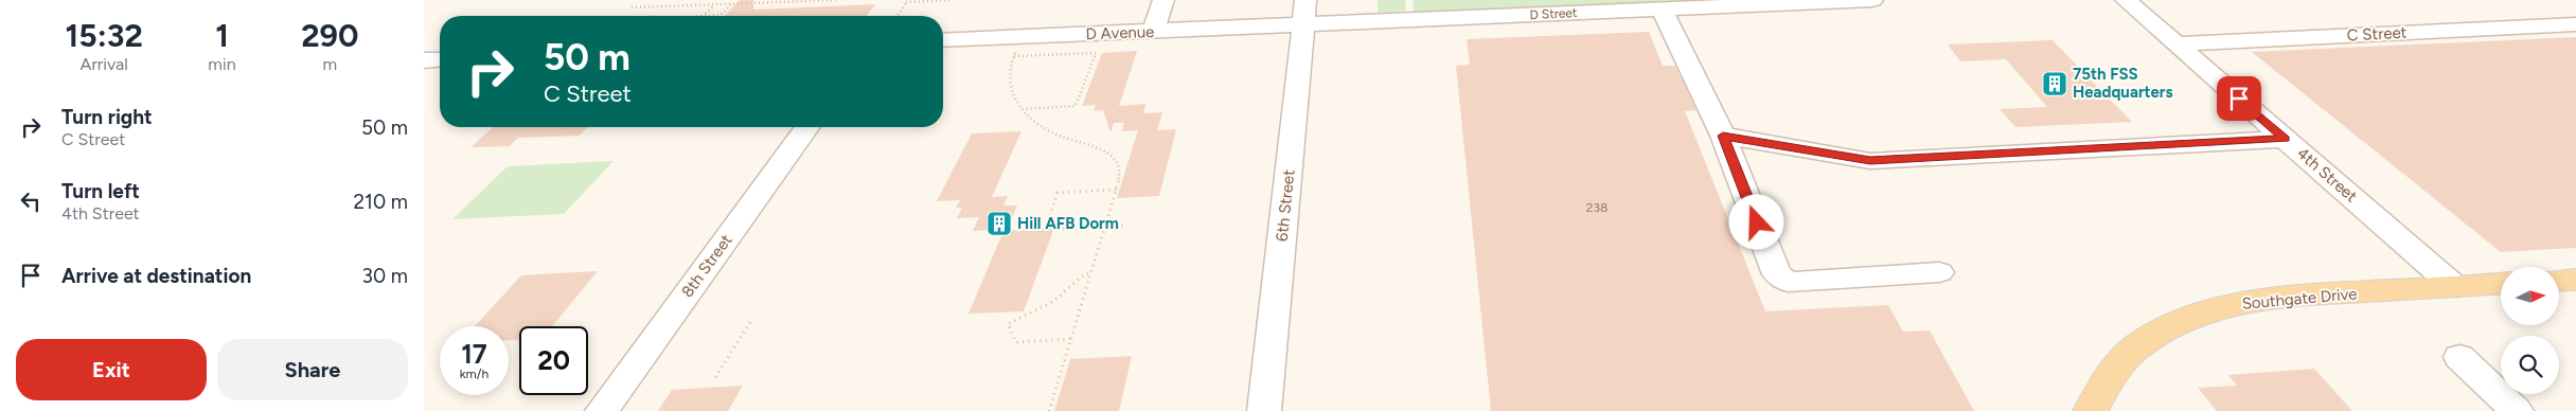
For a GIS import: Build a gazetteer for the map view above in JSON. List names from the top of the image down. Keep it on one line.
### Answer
{"streets":{"main road":["Southgate Drive"],"lane":["D Street","D Avenue","C Street","4th Street","6th Street","8th Street"]},"crossings":[["D Street","D Avenue"],["D Street","6th Street"],["D Avenue","6th Street"],["C Street","4th Street"],["4th Street","Southgate Drive"]],"places":{"building":["75th FSS Headquarters","Hill AFB Dorm"]},"house_numbers":["238"],"north":"right","page":{"eta":["15:32","Arrival","1","min","290","m"],"turn":["50 m","C Street"],"list":[{"name":"Turn right","note":"C Street","value":"50 m"},{"name":"Turn left","note":"4th Street","value":"210 m"},{"name":"Arrive at destination","value":"30 m"}],"speed":"17 km/h","limit":"20","buttons":["Exit","Share"]}}
